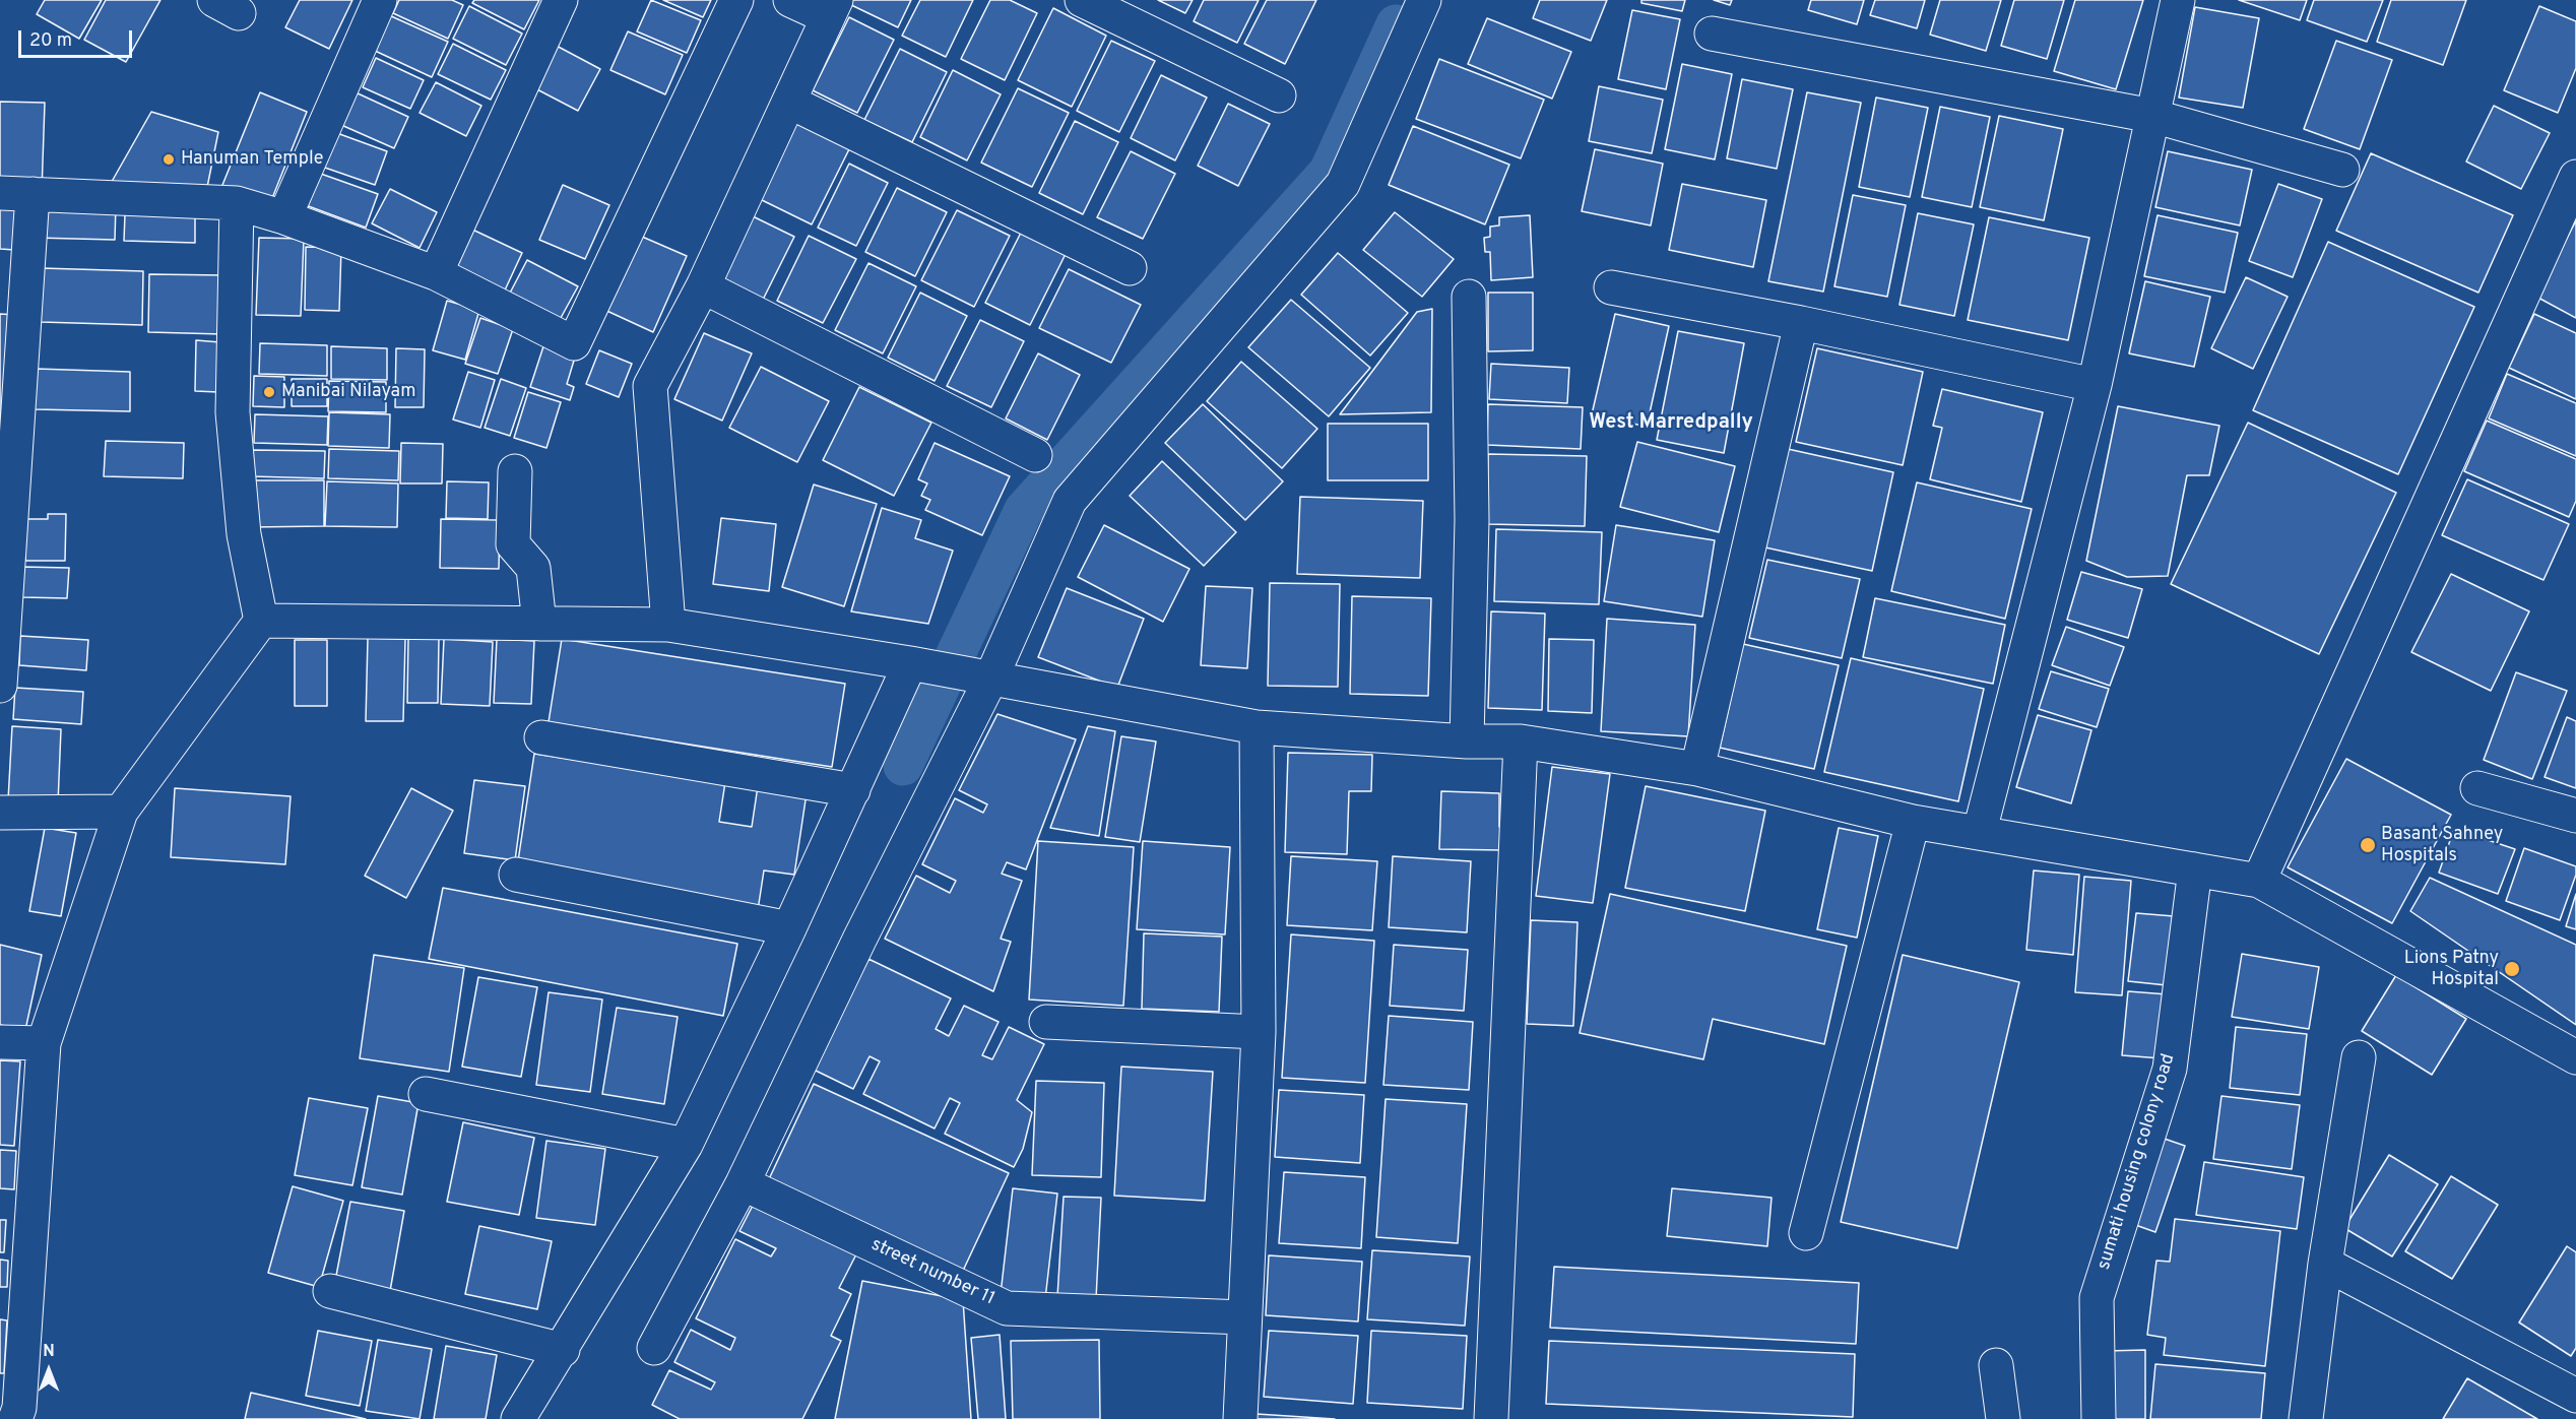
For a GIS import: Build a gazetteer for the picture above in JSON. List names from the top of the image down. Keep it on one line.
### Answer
{"streets":{"street":["sumati housing colony road","street number 11"]},"districts":["West Marredpally"],"places":["Hanuman Temple","Manibai Nilayam","Basant Sahney Hospitals","Lions Patny Hospital"],"scale_bar":"20 m","north":"top"}
